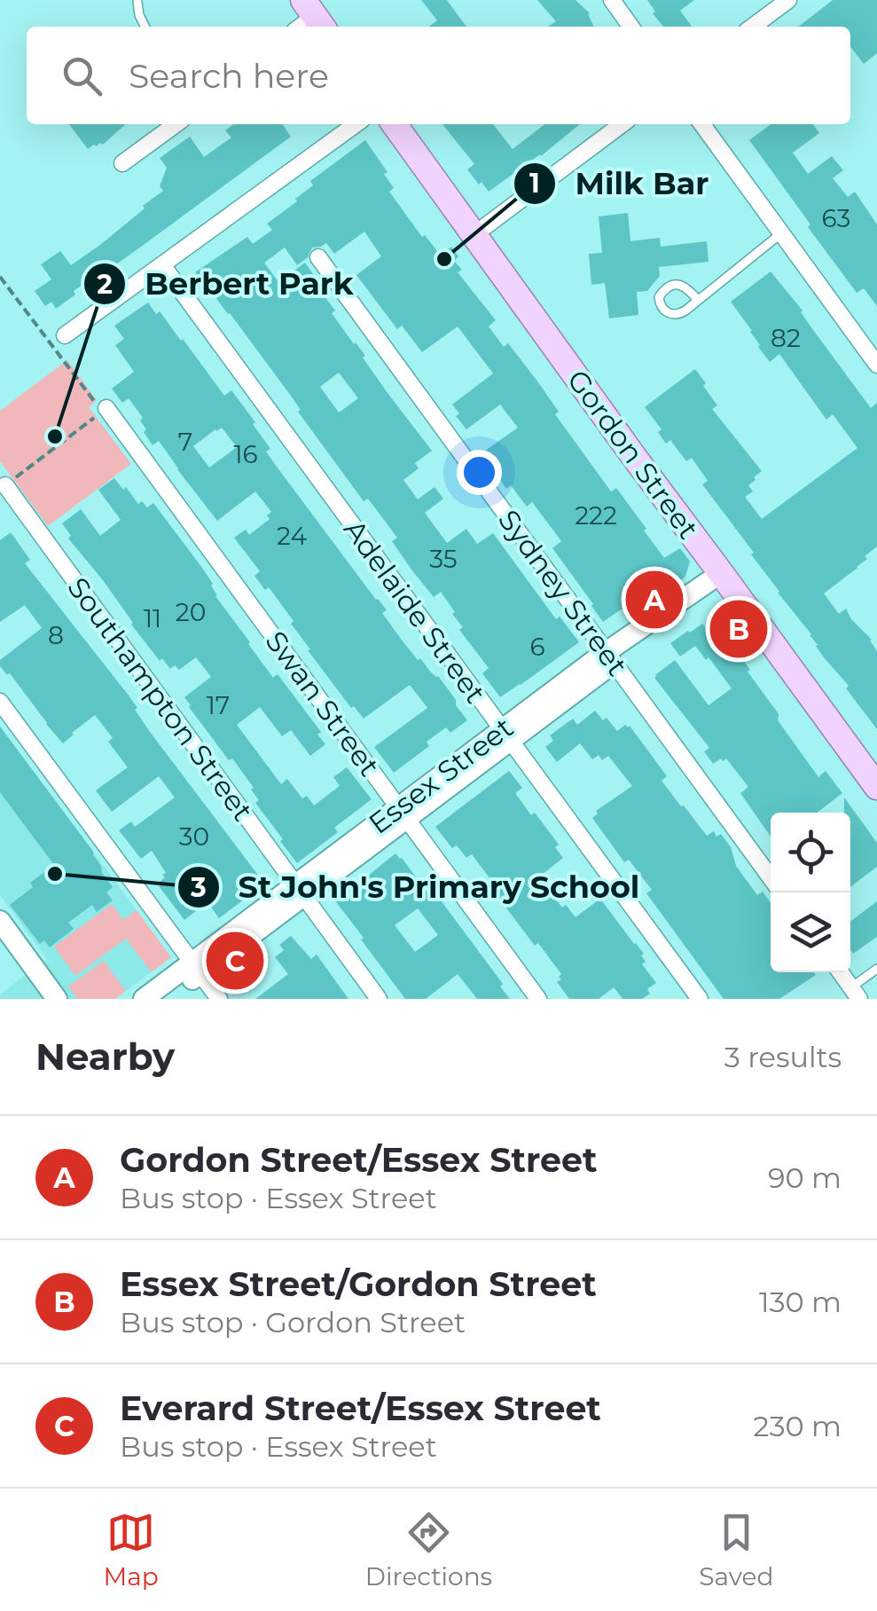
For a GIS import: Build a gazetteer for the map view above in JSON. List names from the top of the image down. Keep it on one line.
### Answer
{"streets":{"main road":["Gordon Street"],"street":["Sydney Street","Adelaide Street","Southampton Street","Swan Street","Essex Street"]},"crossings":[["Gordon Street","Essex Street"],["Sydney Street","Essex Street"],["Adelaide Street","Essex Street"],["Southampton Street","Essex Street"],["Swan Street","Essex Street"]],"places":["Milk Bar","Berbert Park","St John's Primary School"],"house_numbers":["63","82","7","16","222","24","35","20","11","8","6","17","30"],"page":{"search":"Search here","pins":["A","B","C"],"heading":["Nearby","3 results"],"list":[{"mark":"A","name":"Gordon Street/Essex Street","note":"Bus stop · Essex Street","value":"90 m"},{"mark":"B","name":"Essex Street/Gordon Street","note":"Bus stop · Gordon Street","value":"130 m"},{"mark":"C","name":"Everard Street/Essex Street","note":"Bus stop · Essex Street","value":"230 m"}],"nav":["Map","Directions","Saved"]}}
